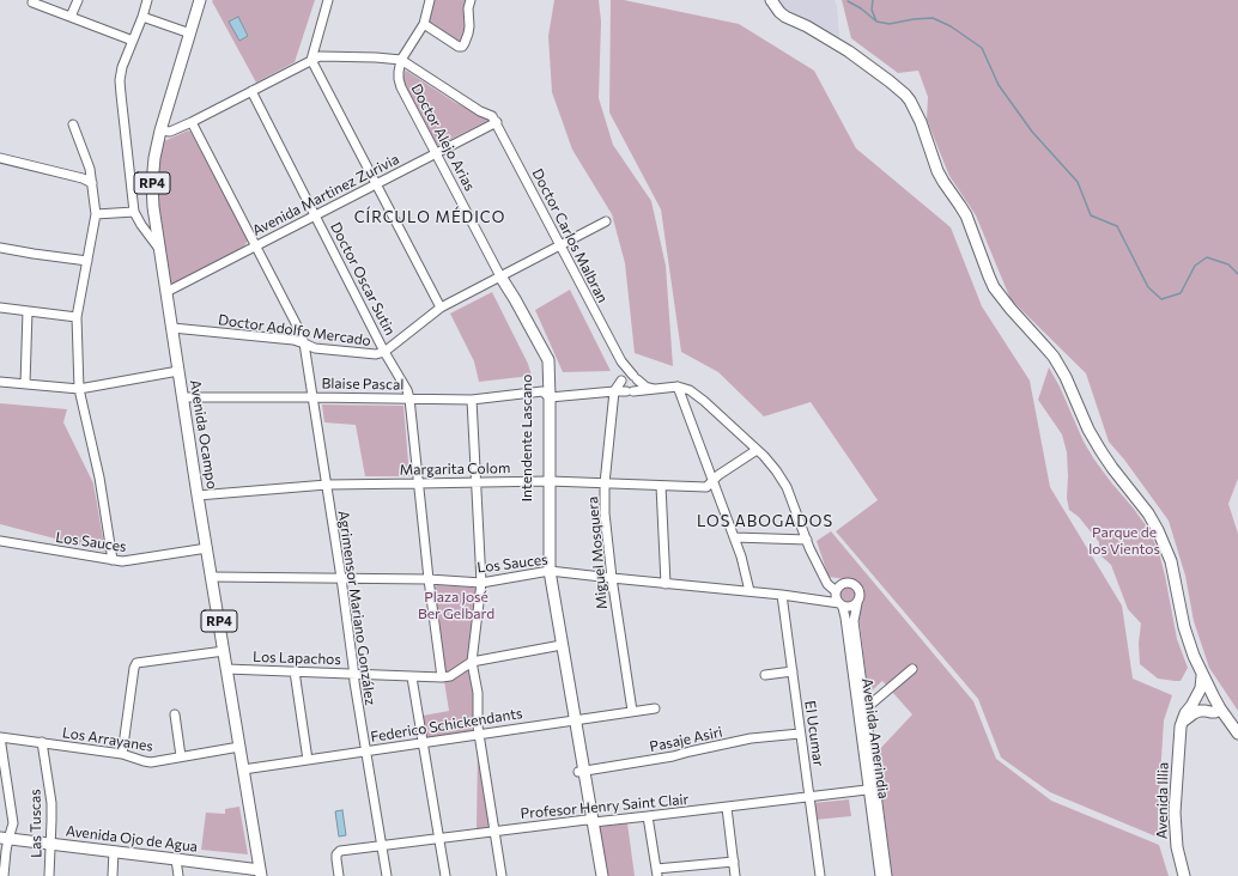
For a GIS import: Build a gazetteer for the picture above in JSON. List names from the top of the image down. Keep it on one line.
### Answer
{"streets":{"main road":["RP4","Avenida Ocampo","Intendente Lascano","Avenida Illia","Avenida Ojo de Agua"],"street":["Doctor Alejo Arias","Avenida Martinez Zurivia","Doctor Carlos Malbran","Doctor Oscar Sutin","Doctor Adolfo Mercado","Blaise Pascal","Margarita Colom","Los Sauces","Miguel Mosquera","Agrimensor Mariano González","Los Lapachos","Federico Schickendants","El Ucumar","Avenida Amerindia","Los Arrayanes","Pasaje Asiri","Profesor Henry Saint Clair","Las Tuscas"]},"crossings":[["Doctor Alejo Arias","Avenida Martinez Zurivia"],["Doctor Alejo Arias","Intendente Lascano"],["Avenida Martinez Zurivia","Doctor Carlos Malbran"],["Avenida Martinez Zurivia","Doctor Oscar Sutin"],["Avenida Martinez Zurivia","Avenida Ocampo"],["Avenida Martinez Zurivia","Agrimensor Mariano González"],["Doctor Oscar Sutin","Doctor Adolfo Mercado"],["Doctor Oscar Sutin","Blaise Pascal"],["Doctor Oscar Sutin","Margarita Colom"],["Doctor Oscar Sutin","Los Sauces"],["Doctor Oscar Sutin","Los Lapachos"],["Doctor Adolfo Mercado","Avenida Ocampo"],["Doctor Adolfo Mercado","Agrimensor Mariano González"],["Blaise Pascal","Avenida Ocampo"],["Blaise Pascal","Intendente Lascano"],["Blaise Pascal","Miguel Mosquera"],["Blaise Pascal","Agrimensor Mariano González"],["Avenida Ocampo","Margarita Colom"],["Avenida Ocampo","Los Sauces"],["Avenida Ocampo","Los Lapachos"],["Avenida Ocampo","Federico Schickendants"],["Avenida Ocampo","Los Arrayanes"],["Avenida Ocampo","Avenida Ojo de Agua"],["Intendente Lascano","Margarita Colom"],["Intendente Lascano","Los Sauces"],["Intendente Lascano","Los Lapachos"],["Intendente Lascano","Federico Schickendants"],["Intendente Lascano","Pasaje Asiri"],["Intendente Lascano","Profesor Henry Saint Clair"],["Margarita Colom","Miguel Mosquera"],["Margarita Colom","Agrimensor Mariano González"],["Los Sauces","Miguel Mosquera"],["Los Sauces","Agrimensor Mariano González"],["Los Sauces","El Ucumar"],["Los Sauces","Avenida Amerindia"],["Miguel Mosquera","Federico Schickendants"],["Agrimensor Mariano González","Los Lapachos"],["Agrimensor Mariano González","Federico Schickendants"],["Agrimensor Mariano González","Profesor Henry Saint Clair"],["El Ucumar","Pasaje Asiri"],["El Ucumar","Profesor Henry Saint Clair"],["Avenida Amerindia","Profesor Henry Saint Clair"],["Los Arrayanes","Las Tuscas"],["Las Tuscas","Avenida Ojo de Agua"]],"districts":["CÍRCULO MÉDICO","LOS ABOGADOS"],"parks":["Parque de los Vientos","Plaza José Ber Gelbard"]}
